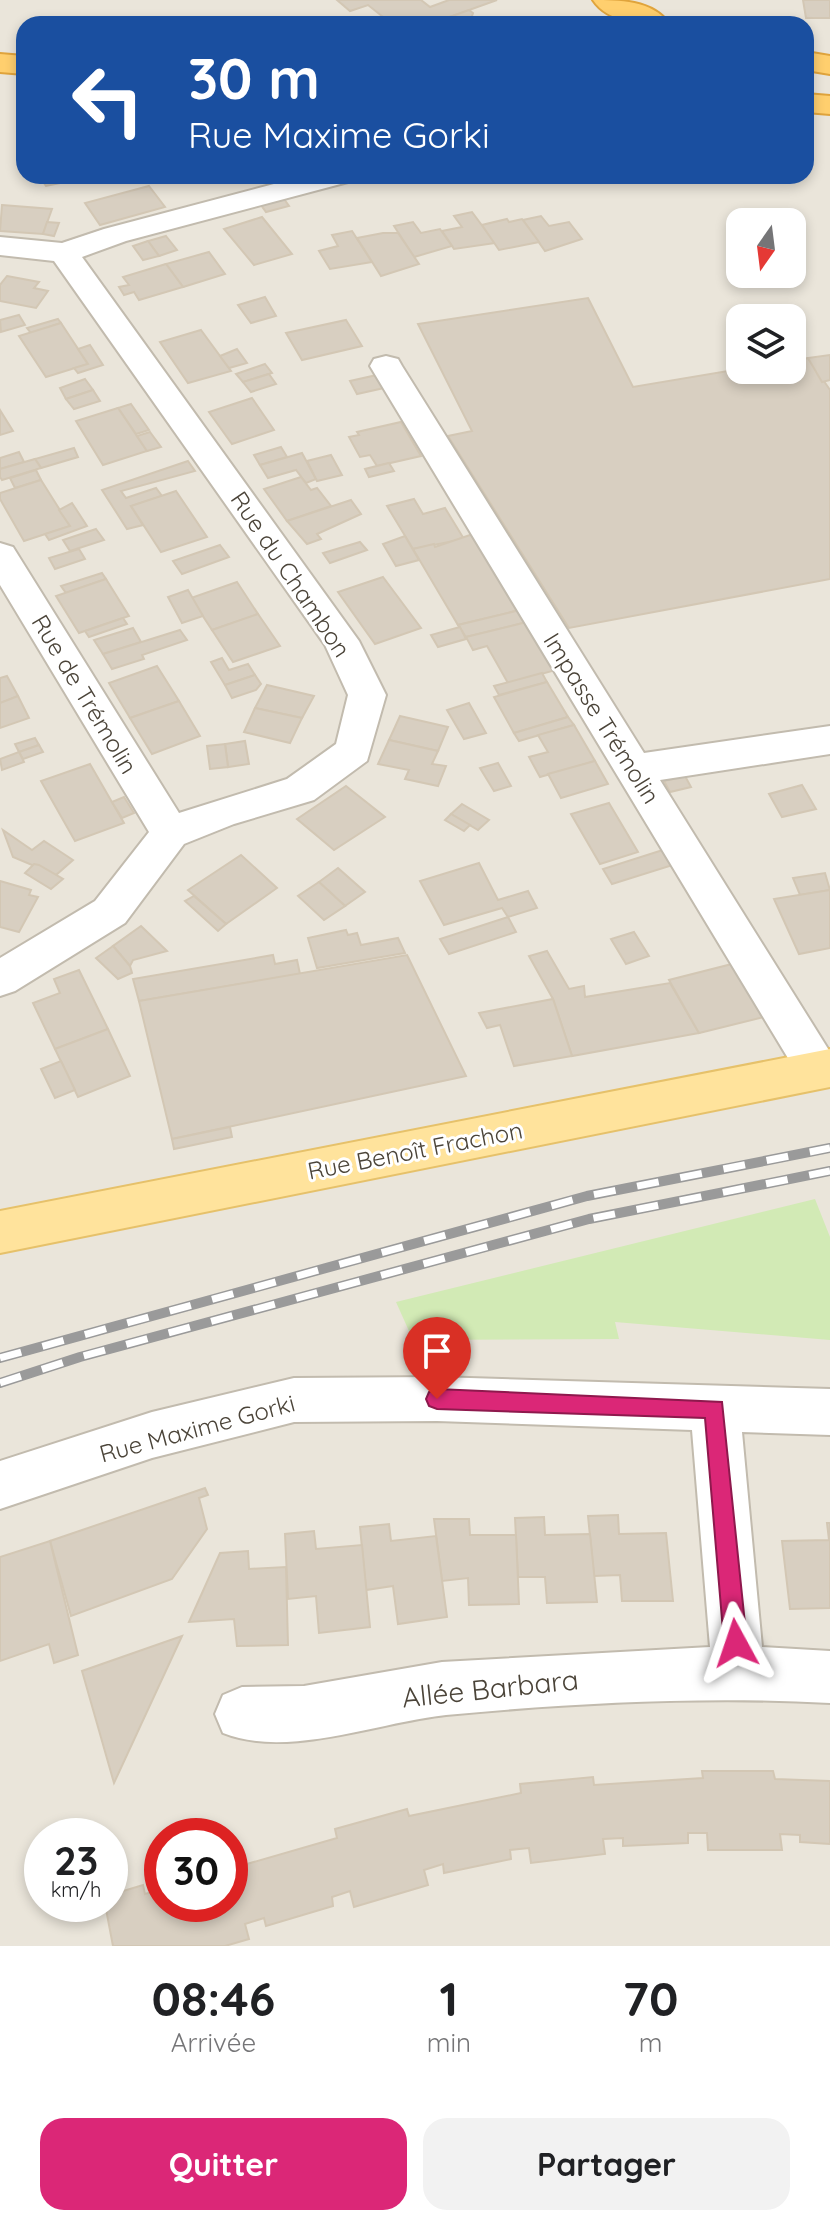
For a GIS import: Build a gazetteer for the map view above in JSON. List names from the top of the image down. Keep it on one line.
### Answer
{"streets":{"main road":["Rue Benoît Frachon"],"street":["Rue du Chambon","Rue de Trémolin","Impasse Trémolin","Rue Maxime Gorki","Allée Barbara"]},"crossings":[["Rue du Chambon","Rue de Trémolin"],["Impasse Trémolin","Rue Benoît Frachon"]],"north":"bottom","page":{"turn":["30 m","Rue Maxime Gorki"],"speed":"23 km/h","limit":"30","eta":["08:46","Arrivée","1","min","70","m"],"buttons":["Quitter","Partager"]}}
